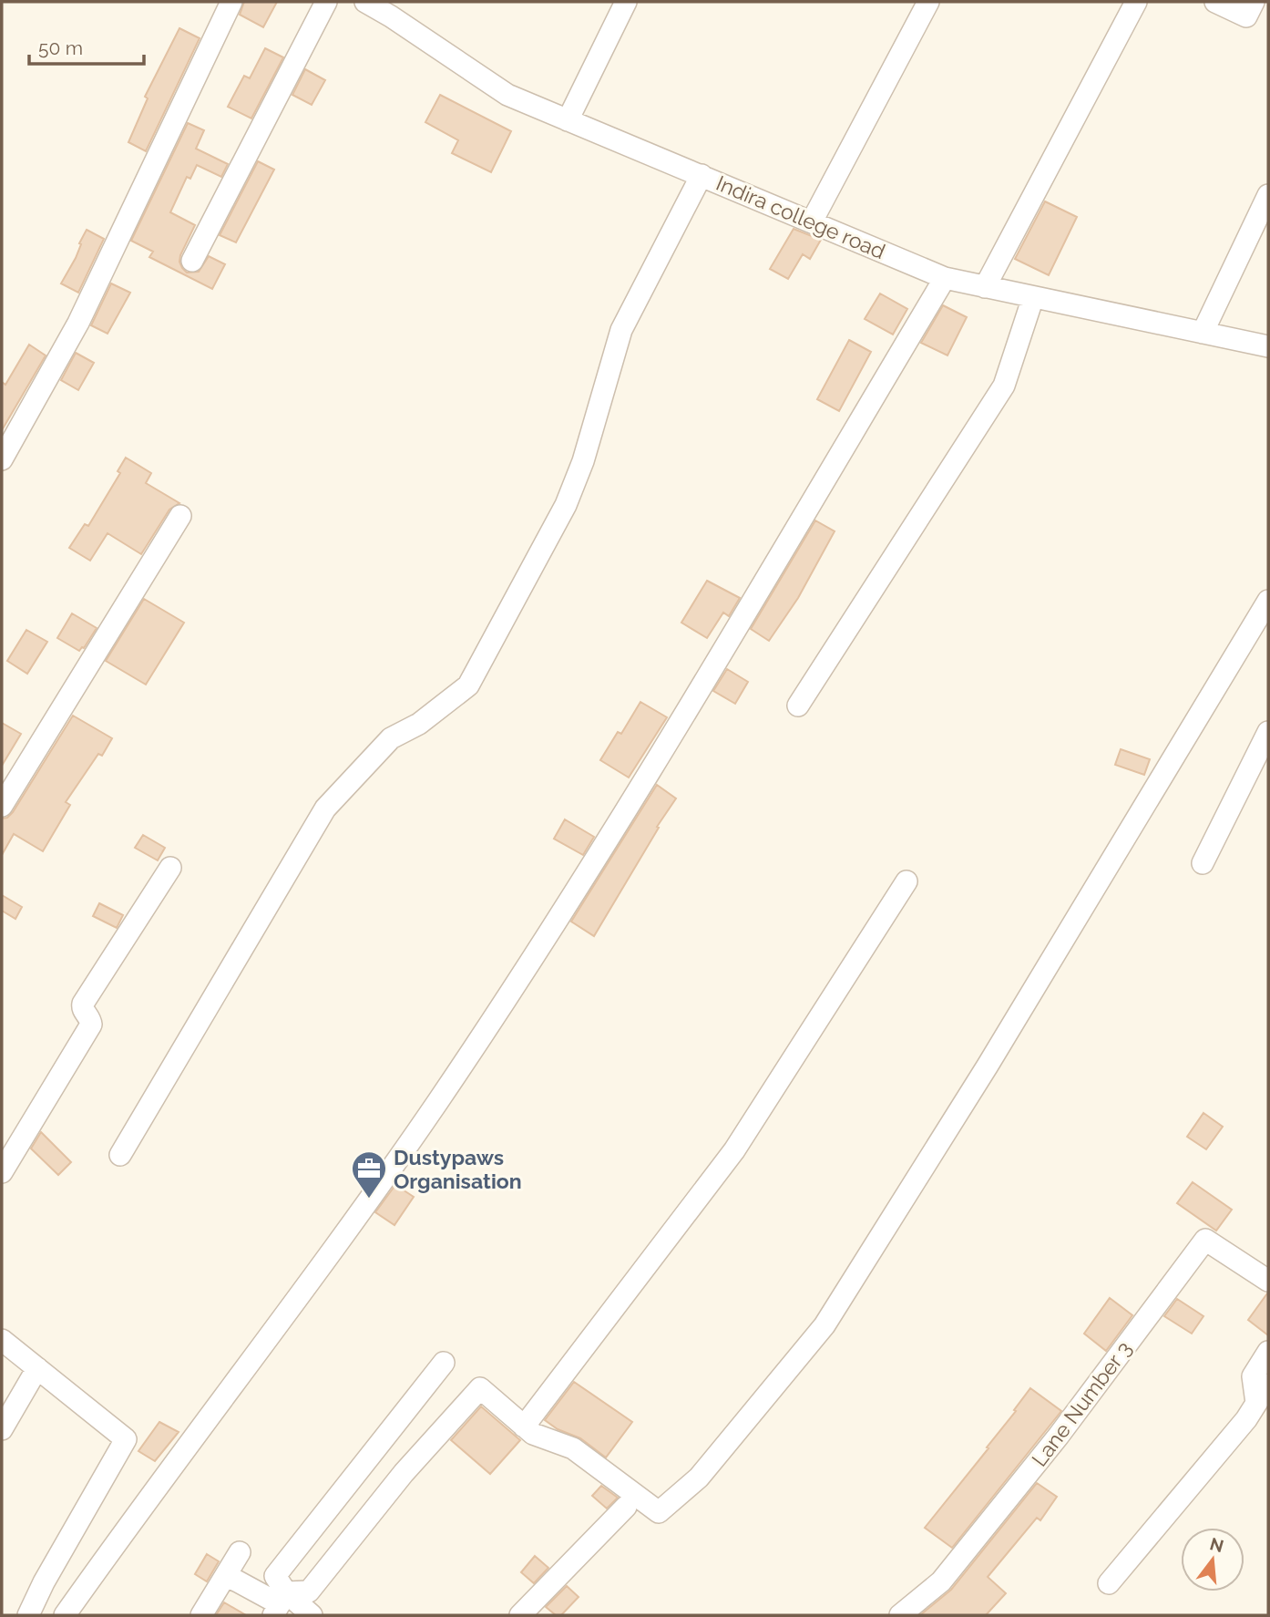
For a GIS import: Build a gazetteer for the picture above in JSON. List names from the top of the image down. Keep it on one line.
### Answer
{"streets":{"street":["Indira college road","Lane Number 3"]},"places":{"office":["Dustypaws Organisation"]},"scale_bar":"50 m","north":"top"}
